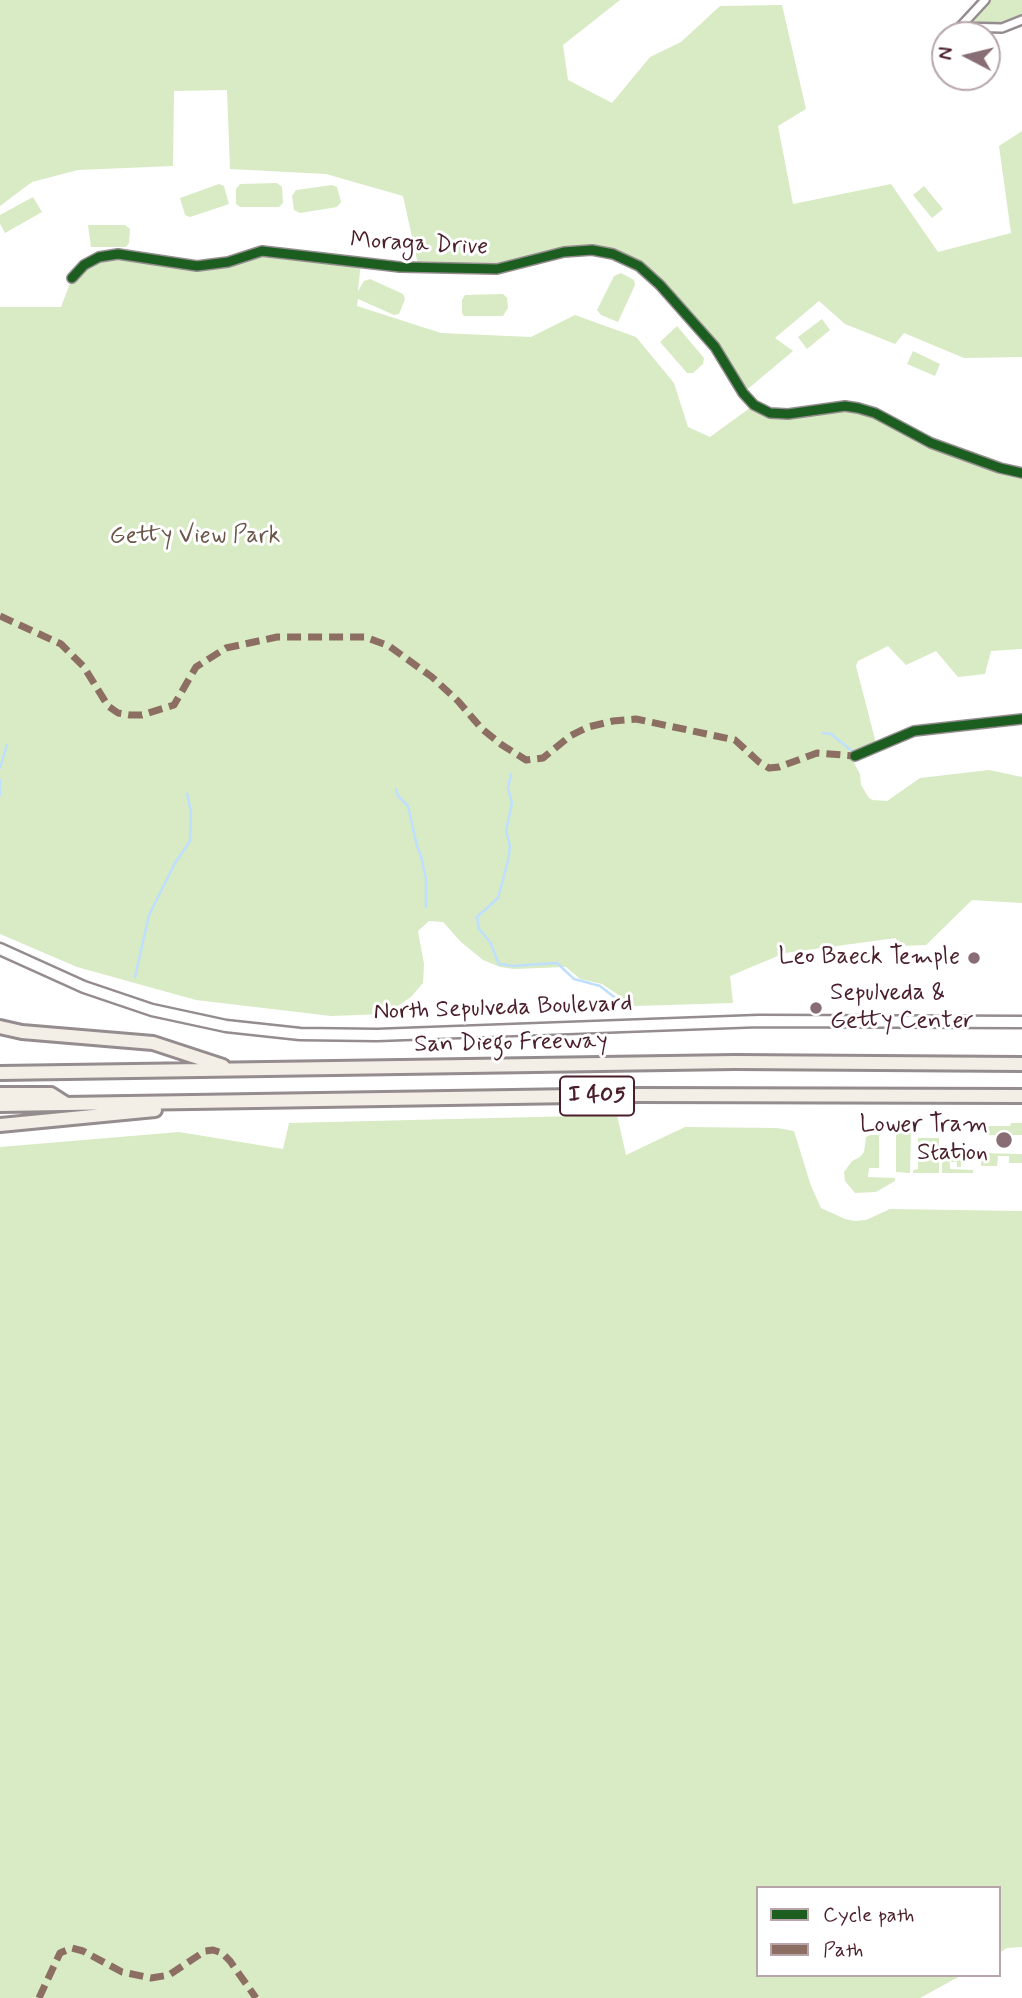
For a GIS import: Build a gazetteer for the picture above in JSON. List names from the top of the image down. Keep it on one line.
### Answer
{"streets":{"highway":["San Diego Freeway","I 405"],"main road":["North Sepulveda Boulevard"],"street":["Moraga Drive"]},"parks":["Getty View Park"],"places":["Leo Baeck Temple","Sepulveda & Getty Center","Lower Tram Station"],"legend":["Cycle path","Path"],"north":"left"}
